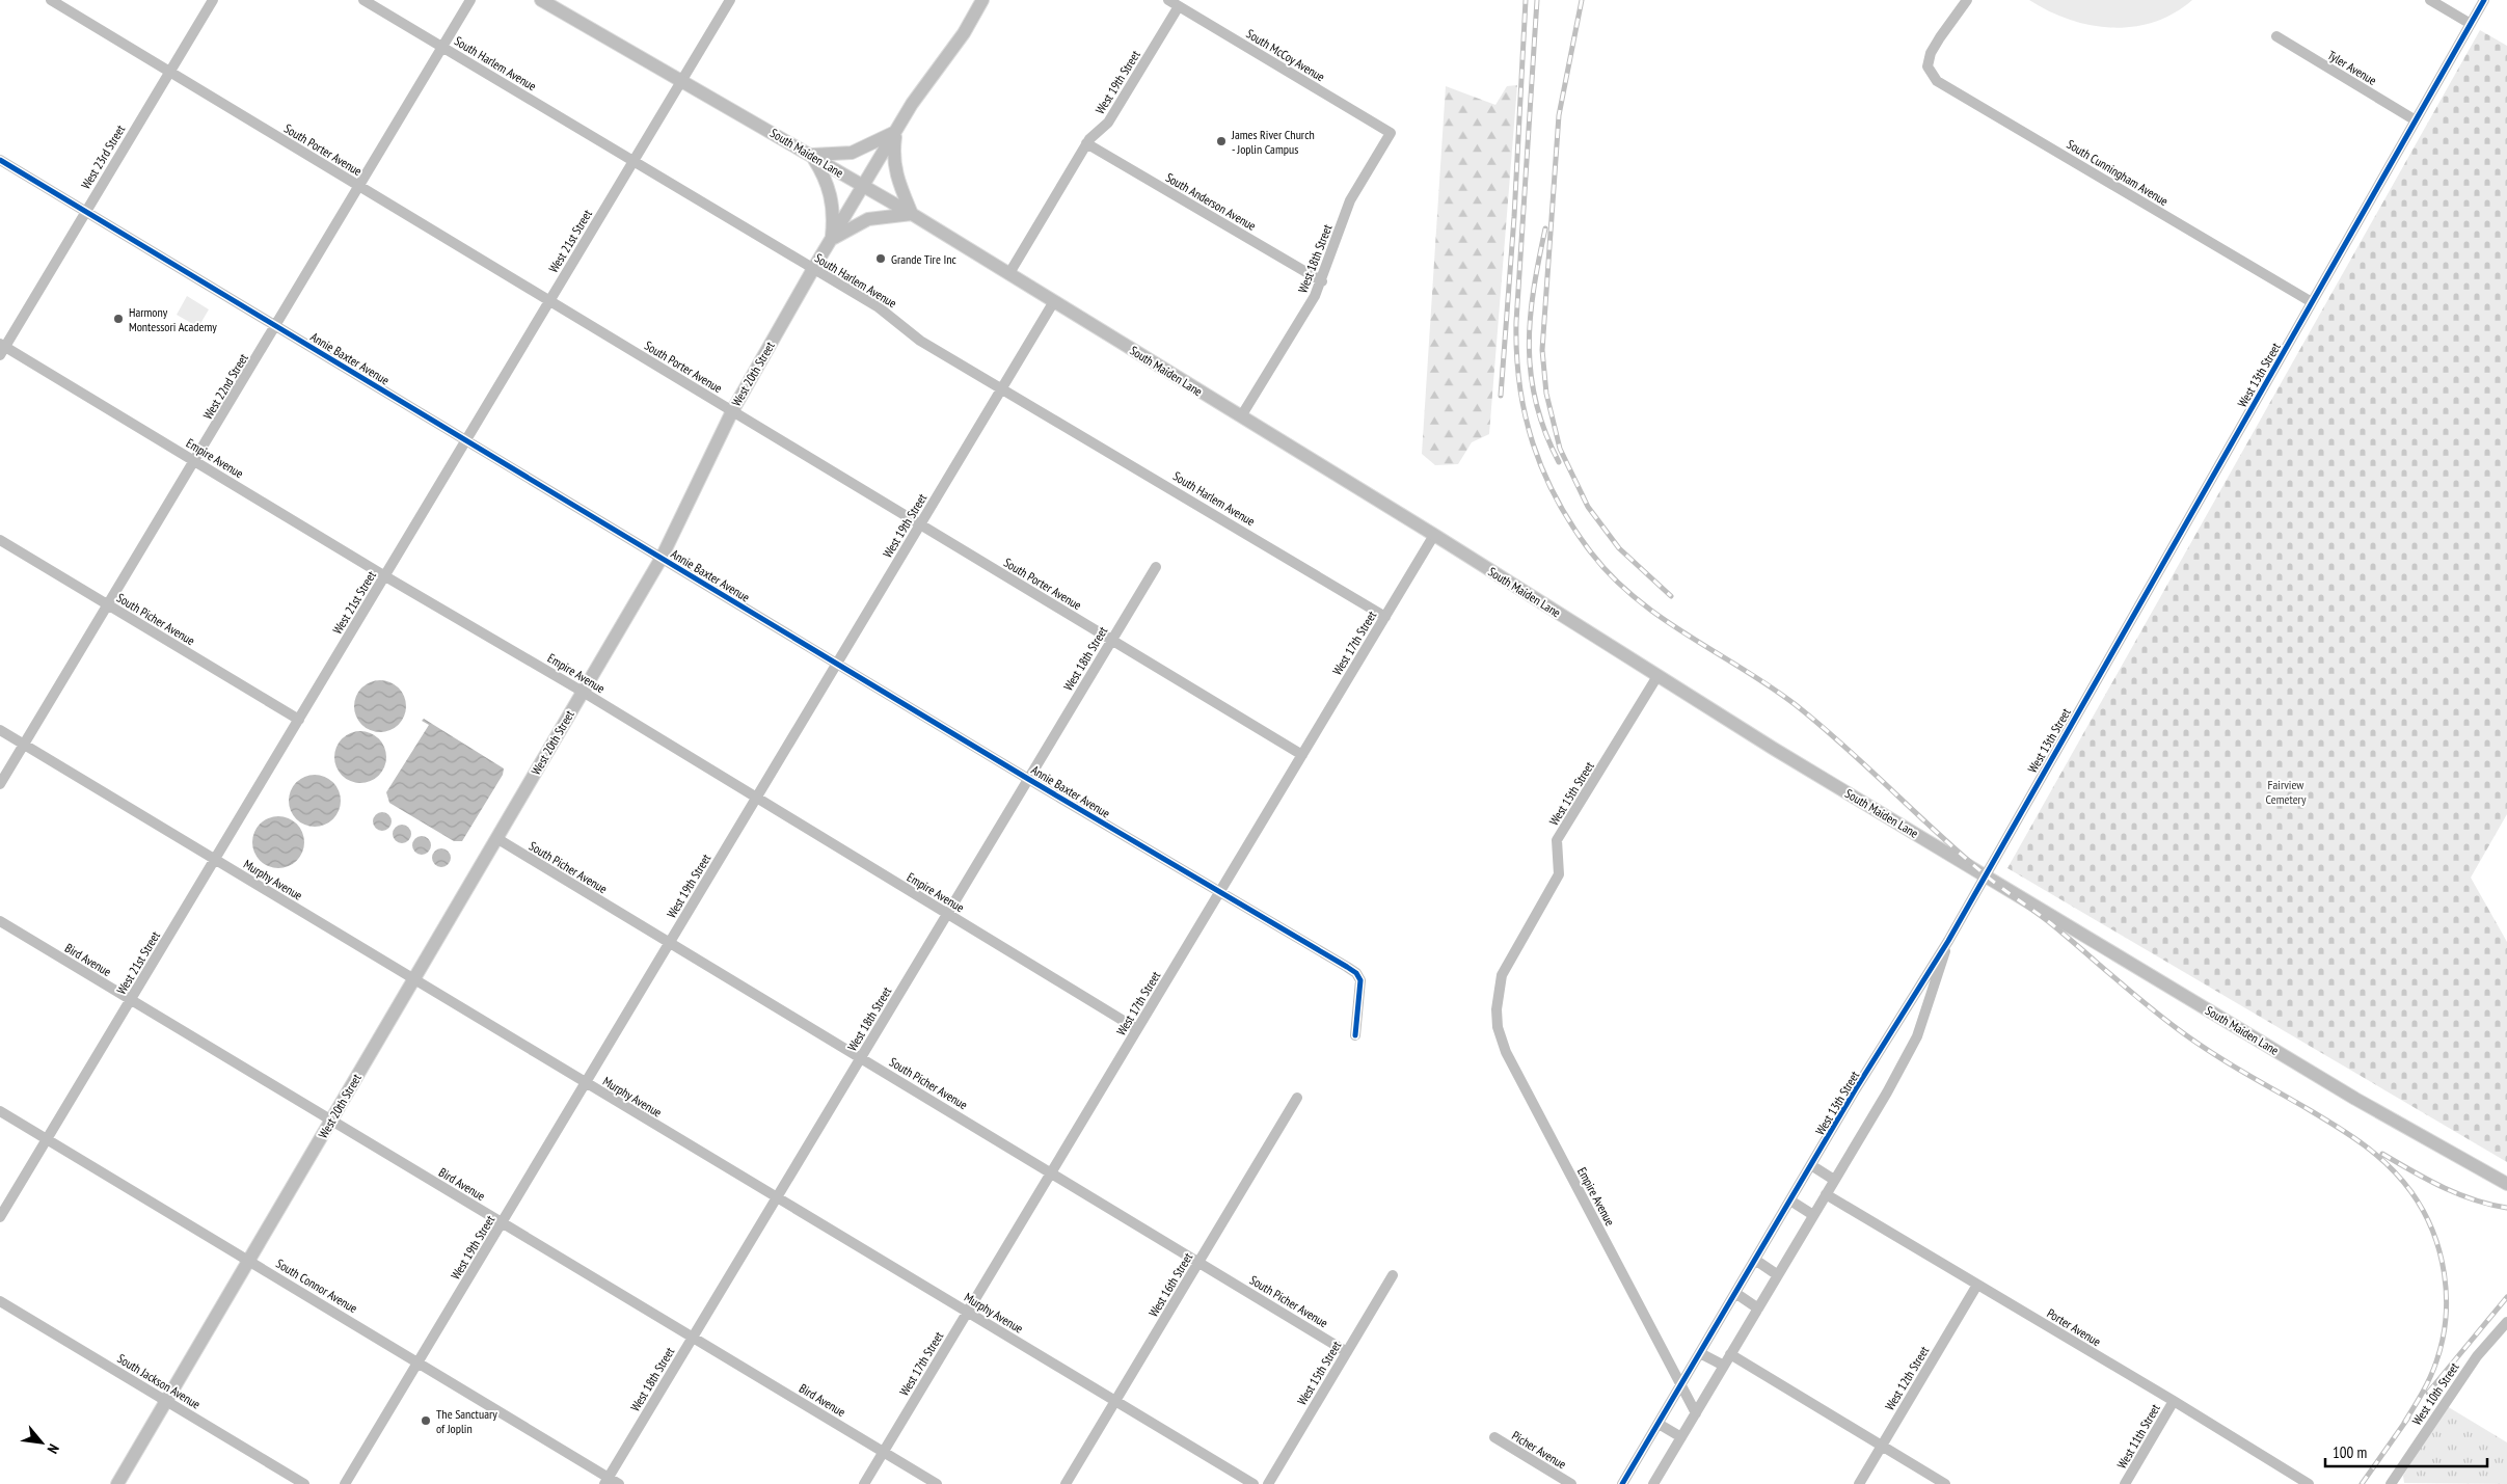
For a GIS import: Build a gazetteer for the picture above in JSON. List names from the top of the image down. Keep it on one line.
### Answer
{"streets":{"main road":["South Maiden Lane","West 20th Street"],"street":["South McCoy Avenue","South Harlem Avenue","Tyler Avenue","West 19th Street","South Porter Avenue","West 23rd Street","South Cunningham Avenue","South Anderson Avenue","West 21st Street","West 18th Street","Annie Baxter Avenue","West 13th Street","West 22nd Street","Empire Avenue","South Picher Avenue","West 17th Street","West 15th Street","Murphy Avenue","Bird Avenue","West 16th Street","South Connor Avenue","Porter Avenue","West 12th Street","South Jackson Avenue","West 10th Street","West 11th Street","Picher Avenue"]},"crossings":[["South McCoy Avenue","West 19th Street"],["South McCoy Avenue","West 18th Street"],["South Harlem Avenue","West 19th Street"],["South Harlem Avenue","West 21st Street"],["South Harlem Avenue","West 20th Street"],["South Harlem Avenue","West 22nd Street"],["South Harlem Avenue","West 17th Street"],["Tyler Avenue","West 13th Street"],["West 19th Street","South Porter Avenue"],["West 19th Street","South Maiden Lane"],["West 19th Street","South Anderson Avenue"],["West 19th Street","Annie Baxter Avenue"],["West 19th Street","Empire Avenue"],["West 19th Street","South Picher Avenue"],["West 19th Street","Murphy Avenue"],["West 19th Street","Bird Avenue"],["West 19th Street","South Connor Avenue"],["South Porter Avenue","West 23rd Street"],["South Porter Avenue","West 21st Street"],["South Porter Avenue","West 18th Street"],["South Porter Avenue","West 20th Street"],["South Porter Avenue","West 22nd Street"],["South Porter Avenue","West 17th Street"],["South Maiden Lane","West 21st Street"],["South Maiden Lane","West 18th Street"],["South Maiden Lane","West 20th Street"],["South Maiden Lane","West 13th Street"],["South Maiden Lane","West 17th Street"],["South Maiden Lane","West 15th Street"],["West 23rd Street","Annie Baxter Avenue"],["West 23rd Street","Empire Avenue"],["South Cunningham Avenue","West 13th Street"],["South Anderson Avenue","West 18th Street"],["West 21st Street","Annie Baxter Avenue"],["West 21st Street","Empire Avenue"],["West 21st Street","South Picher Avenue"],["West 21st Street","Murphy Avenue"],["West 21st Street","Bird Avenue"],["West 21st Street","South Connor Avenue"],["West 18th Street","Annie Baxter Avenue"],["West 18th Street","Empire Avenue"],["West 18th Street","South Picher Avenue"],["West 18th Street","Murphy Avenue"],["West 18th Street","Bird Avenue"],["West 18th Street","South Connor Avenue"],["Annie Baxter Avenue","West 20th Street"],["Annie Baxter Avenue","West 22nd Street"],["Annie Baxter Avenue","West 17th Street"],["West 20th Street","Empire Avenue"],["West 20th Street","South Picher Avenue"],["West 20th Street","Murphy Avenue"],["West 20th Street","Bird Avenue"],["West 20th Street","South Connor Avenue"],["West 20th Street","South Jackson Avenue"],["West 13th Street","Empire Avenue"],["West 13th Street","Porter Avenue"],["West 22nd Street","Empire Avenue"],["West 22nd Street","South Picher Avenue"],["West 22nd Street","Murphy Avenue"],["Empire Avenue","West 17th Street"],["Empire Avenue","West 15th Street"],["South Picher Avenue","West 17th Street"],["South Picher Avenue","West 15th Street"],["South Picher Avenue","West 16th Street"],["West 17th Street","Murphy Avenue"],["West 17th Street","Bird Avenue"],["Murphy Avenue","West 16th Street"],["Porter Avenue","West 12th Street"],["Porter Avenue","West 11th Street"]],"parks":["Fairview Cemetery"],"places":["James River Church - Joplin Campus","Grande Tire Inc","Harmony Montessori Academy","The Sanctuary of Joplin"],"scale_bar":"100 m","north":"bottom right"}
